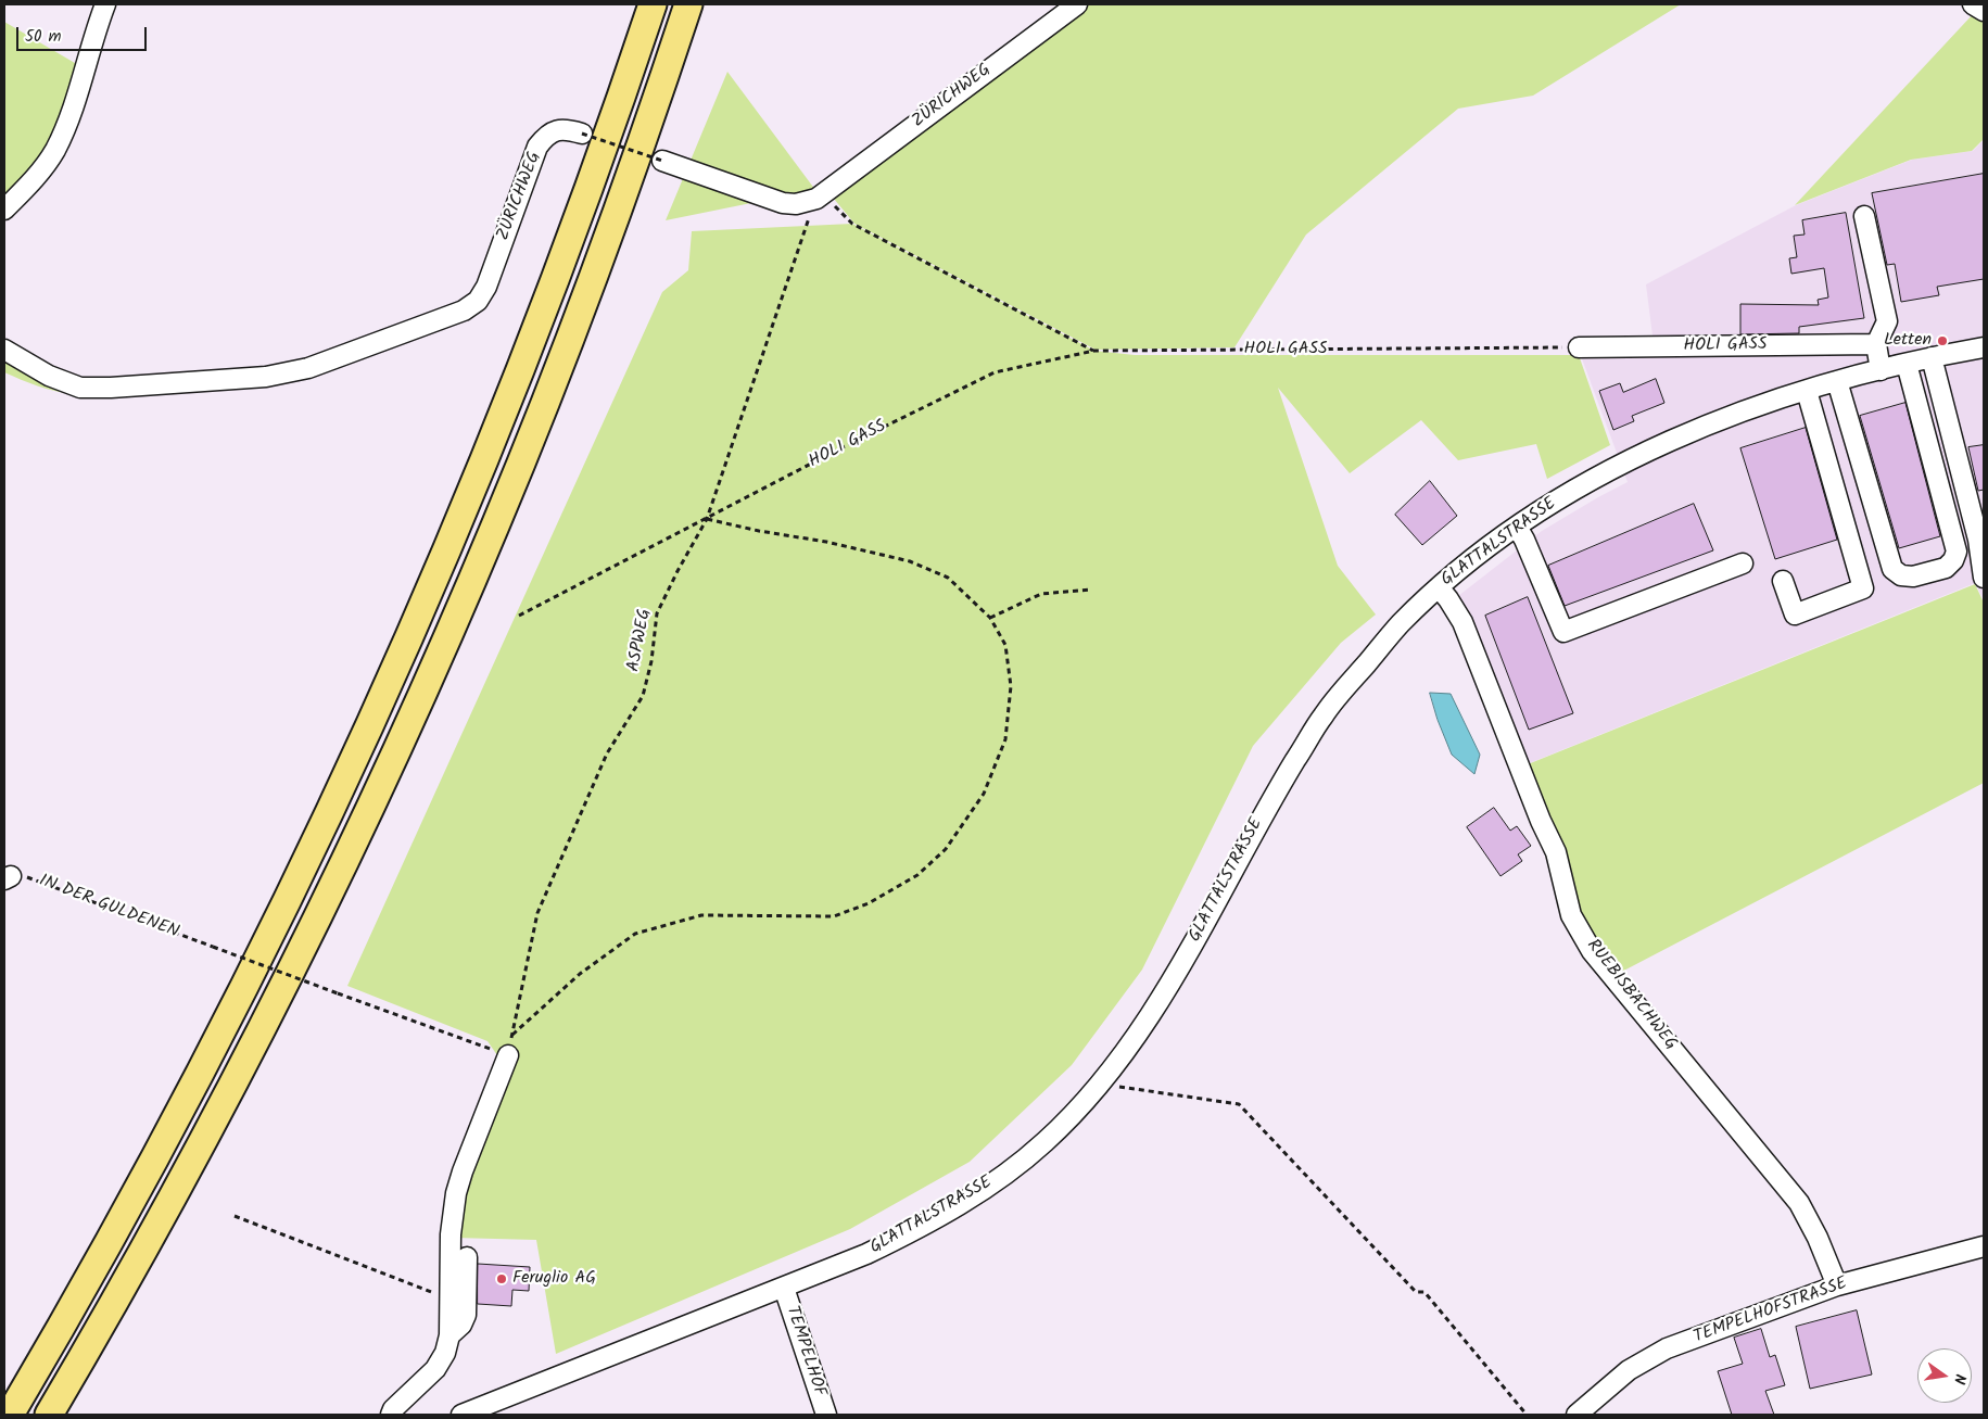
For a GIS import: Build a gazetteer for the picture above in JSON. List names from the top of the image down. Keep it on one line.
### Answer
{"streets":{"street":["ZÜRICHWEG","HOLI GASS","GLATTALSTRASSE","RUEBISBACHWEG","TEMPELHOFSTRASSE","TEMPELHOF"],"path":["ASPWEG","IN DER GULDENEN"]},"crossings":[["ZÜRICHWEG","ASPWEG"],["HOLI GASS","ASPWEG"],["GLATTALSTRASSE","RUEBISBACHWEG"],["GLATTALSTRASSE","TEMPELHOF"],["ASPWEG","IN DER GULDENEN"],["RUEBISBACHWEG","TEMPELHOFSTRASSE"]],"places":["Letten","Feruglio AG"],"scale_bar":"50 m","north":"right"}
